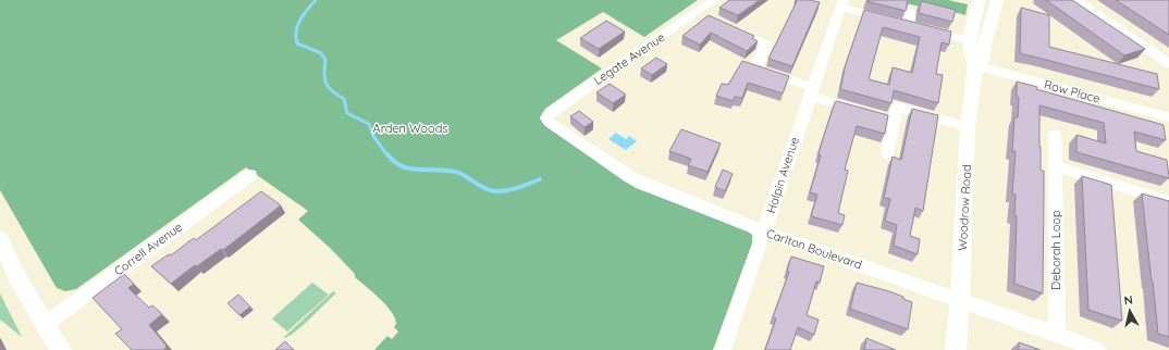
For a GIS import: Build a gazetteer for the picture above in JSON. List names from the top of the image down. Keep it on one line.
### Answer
{"streets":{"street":["Legate Avenue","Row Place","Halpin Avenue","Woodrow Road","Correll Avenue","Carlton Boulevard","Deborah Loop"]},"crossings":[["Legate Avenue","Carlton Boulevard"],["Row Place","Woodrow Road"],["Halpin Avenue","Carlton Boulevard"],["Woodrow Road","Carlton Boulevard"],["Carlton Boulevard","Deborah Loop"]],"parks":["Arden Woods"],"north":"top"}
